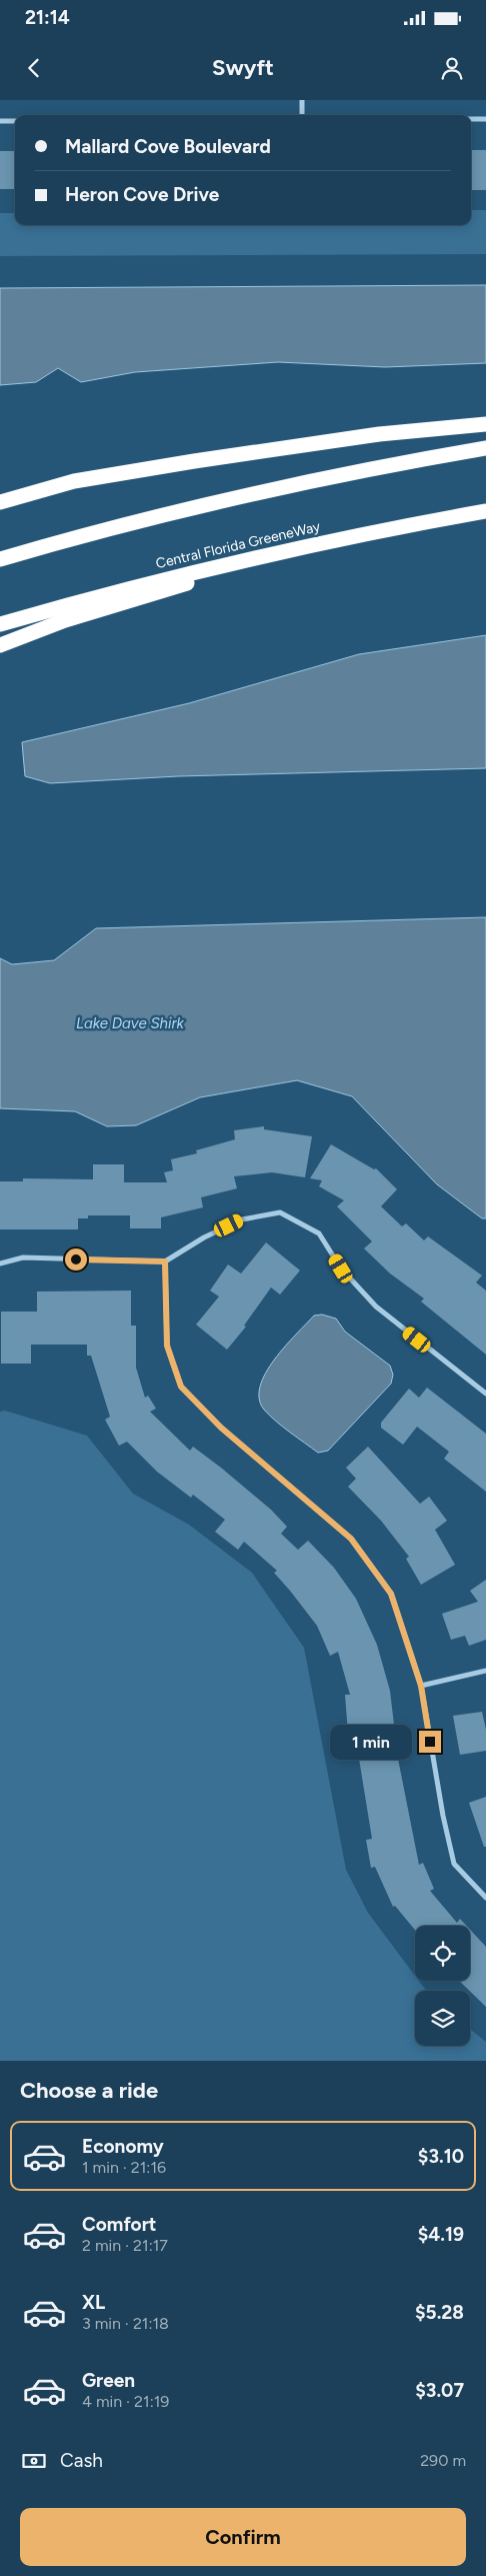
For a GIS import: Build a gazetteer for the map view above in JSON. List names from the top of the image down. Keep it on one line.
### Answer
{"streets":{"highway":["Central Florida GreeneWay"]},"water":["Lake Dave Shirk"],"page":{"status":"21:14","header":"Swyft","banner":["Mallard Cove Boulevard","Heron Cove Drive"],"bubble":"1 min","heading":"Choose a ride","list":[{"name":"Economy","note":"1 min · 21:16","value":"$3.10"},{"name":"Comfort","note":"2 min · 21:17","value":"$4.19"},{"name":"XL","note":"3 min · 21:18","value":"$5.28"},{"name":"Green","note":"4 min · 21:19","value":"$3.07"}],"pay":["Cash","290 m"],"buttons":"Confirm"}}
